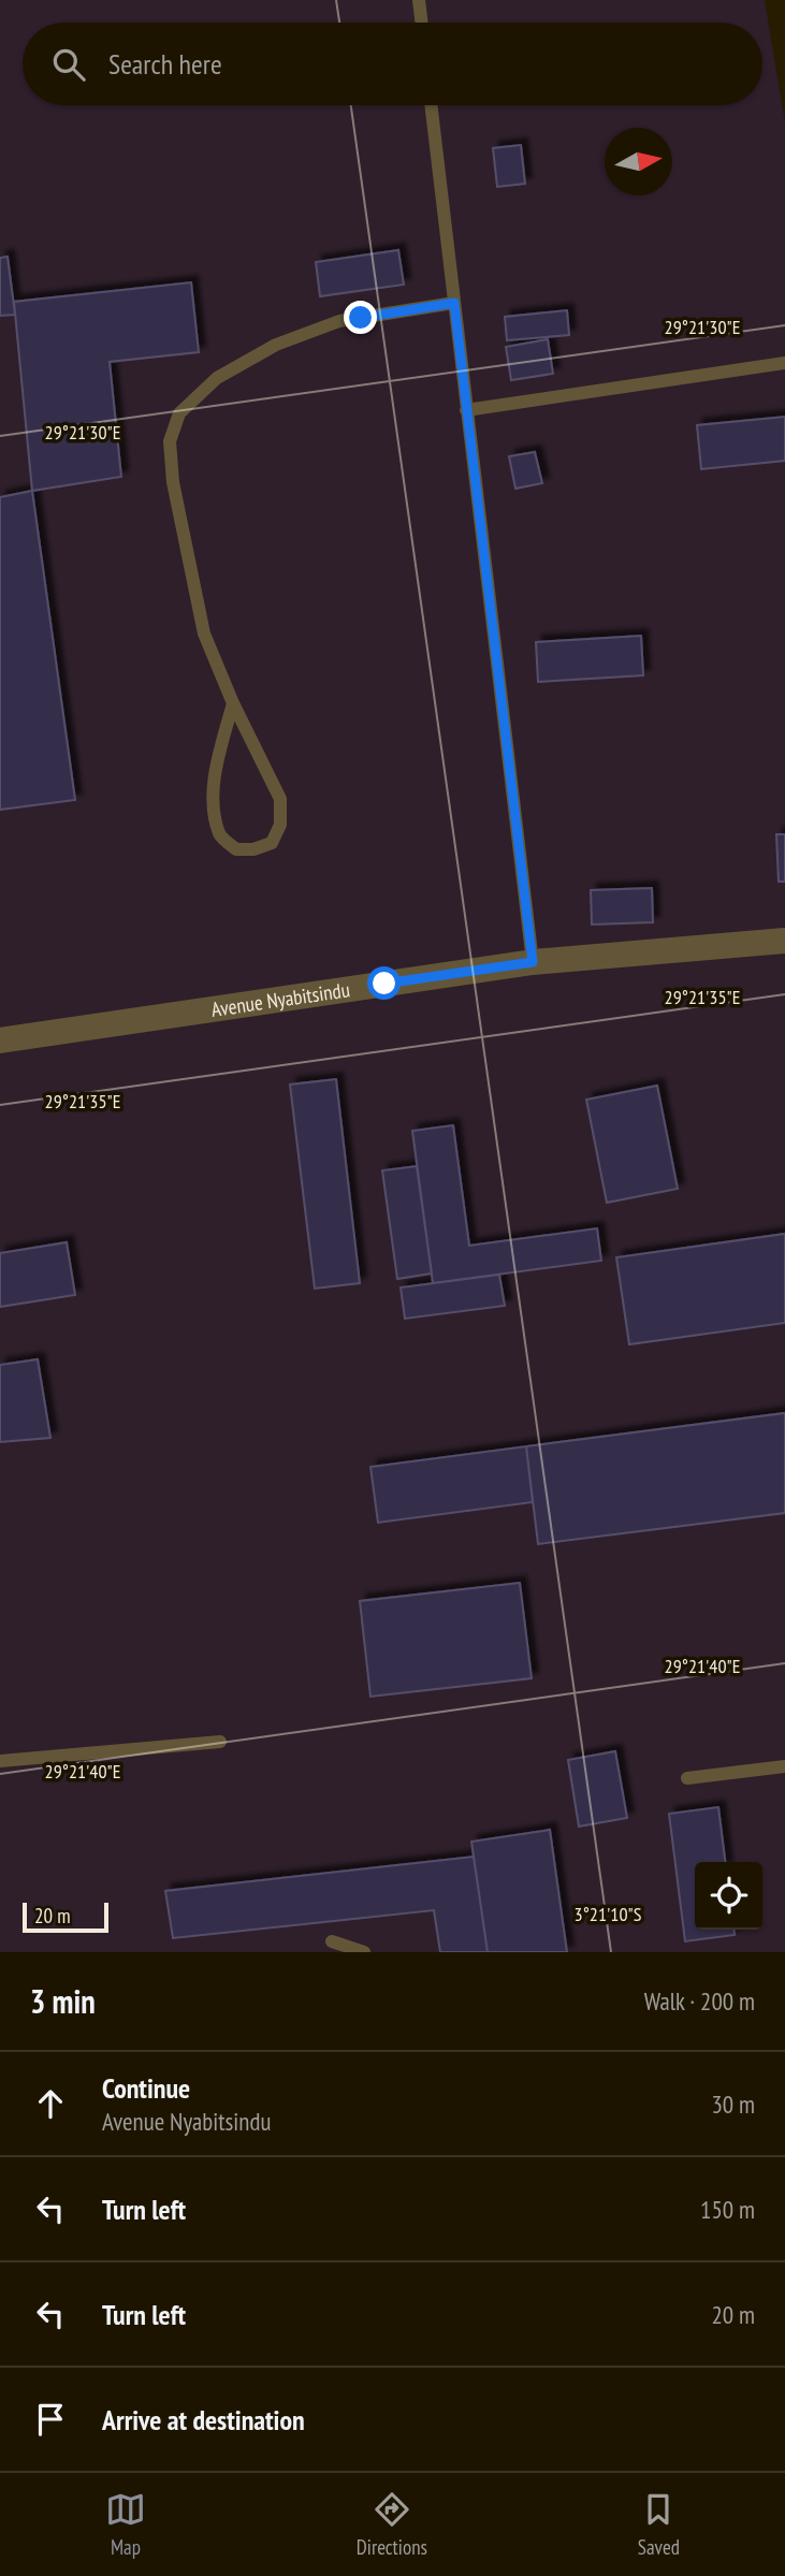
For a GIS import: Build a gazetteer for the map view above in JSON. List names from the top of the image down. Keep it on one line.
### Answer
{"streets":{"street":["Avenue Nyabitsindu"]},"scale_bar":"20 m","north":"right","page":{"search":"Search here","scale":"20 m","heading":["3 min","Walk · 200 m"],"list":[["Continue","Avenue Nyabitsindu","30 m"],["Turn left","150 m"],["Turn left","20 m"],"Arrive at destination"],"nav":["Map","Directions","Saved"]},"coordinates":["29°21'30\"E","29°21'35\"E","29°21'40\"E","3°21'10\"S"]}
